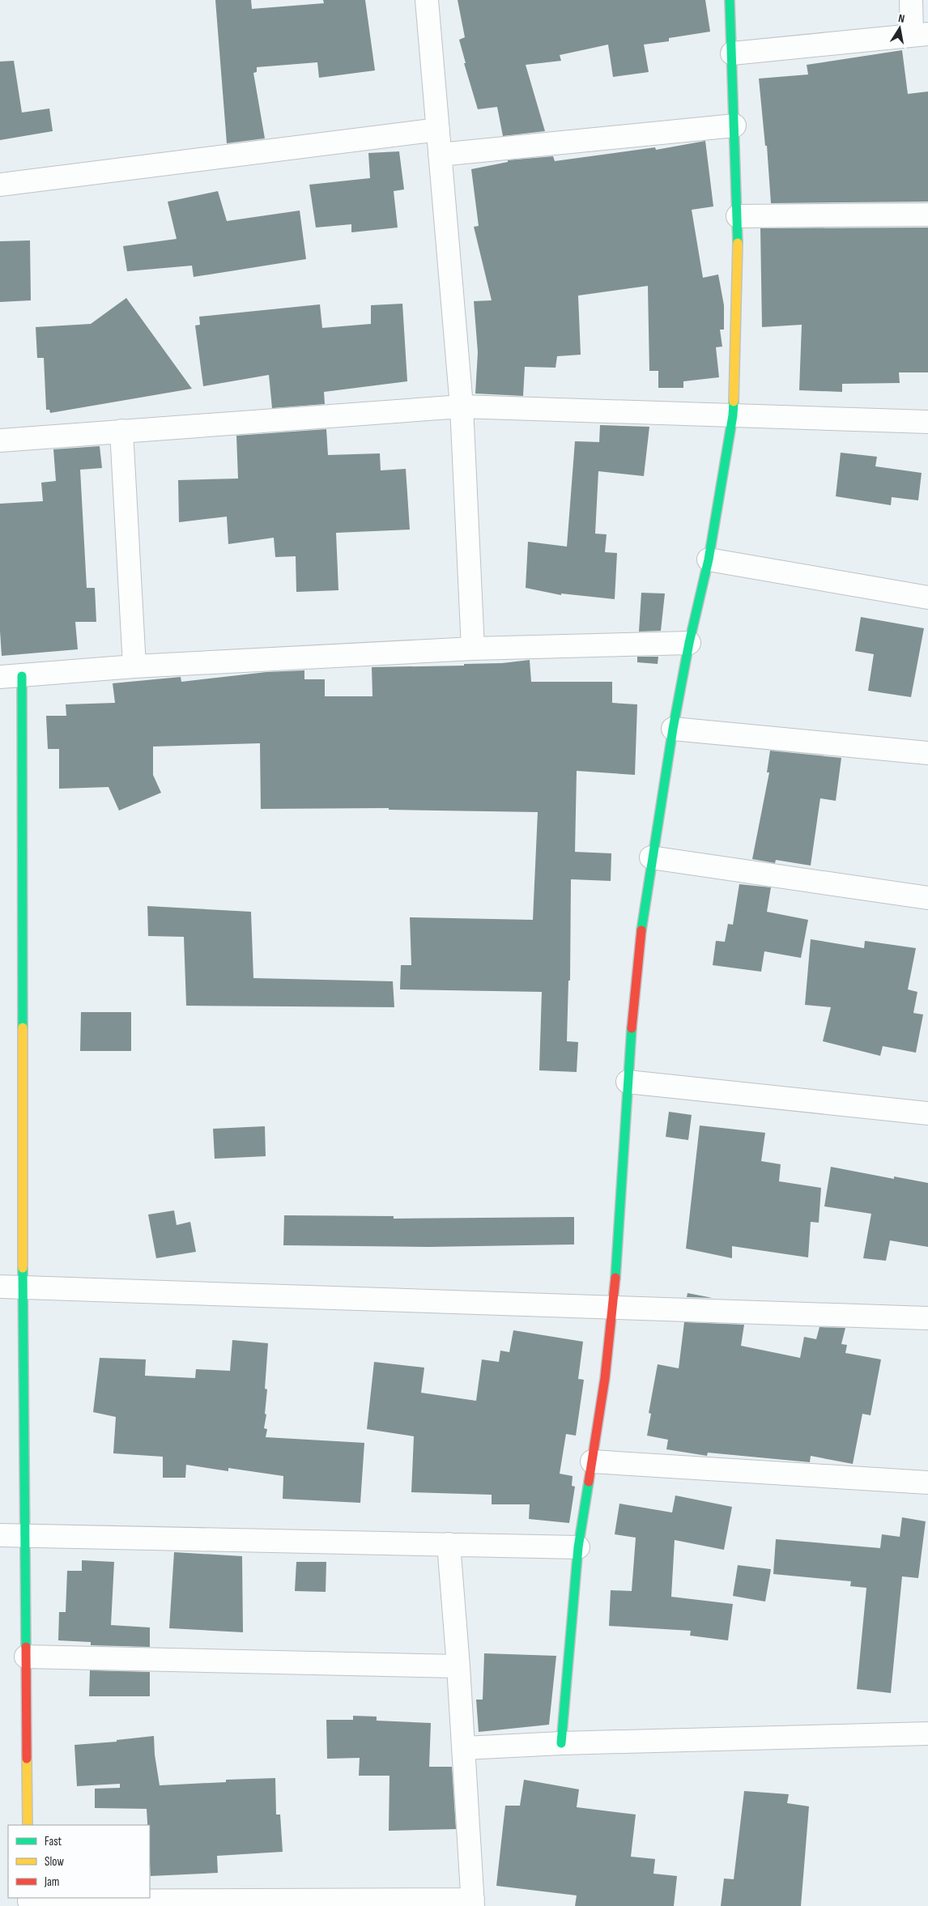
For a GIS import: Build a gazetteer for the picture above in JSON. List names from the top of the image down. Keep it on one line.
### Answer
{"legend":["Fast","Slow","Jam"],"north":"top"}
